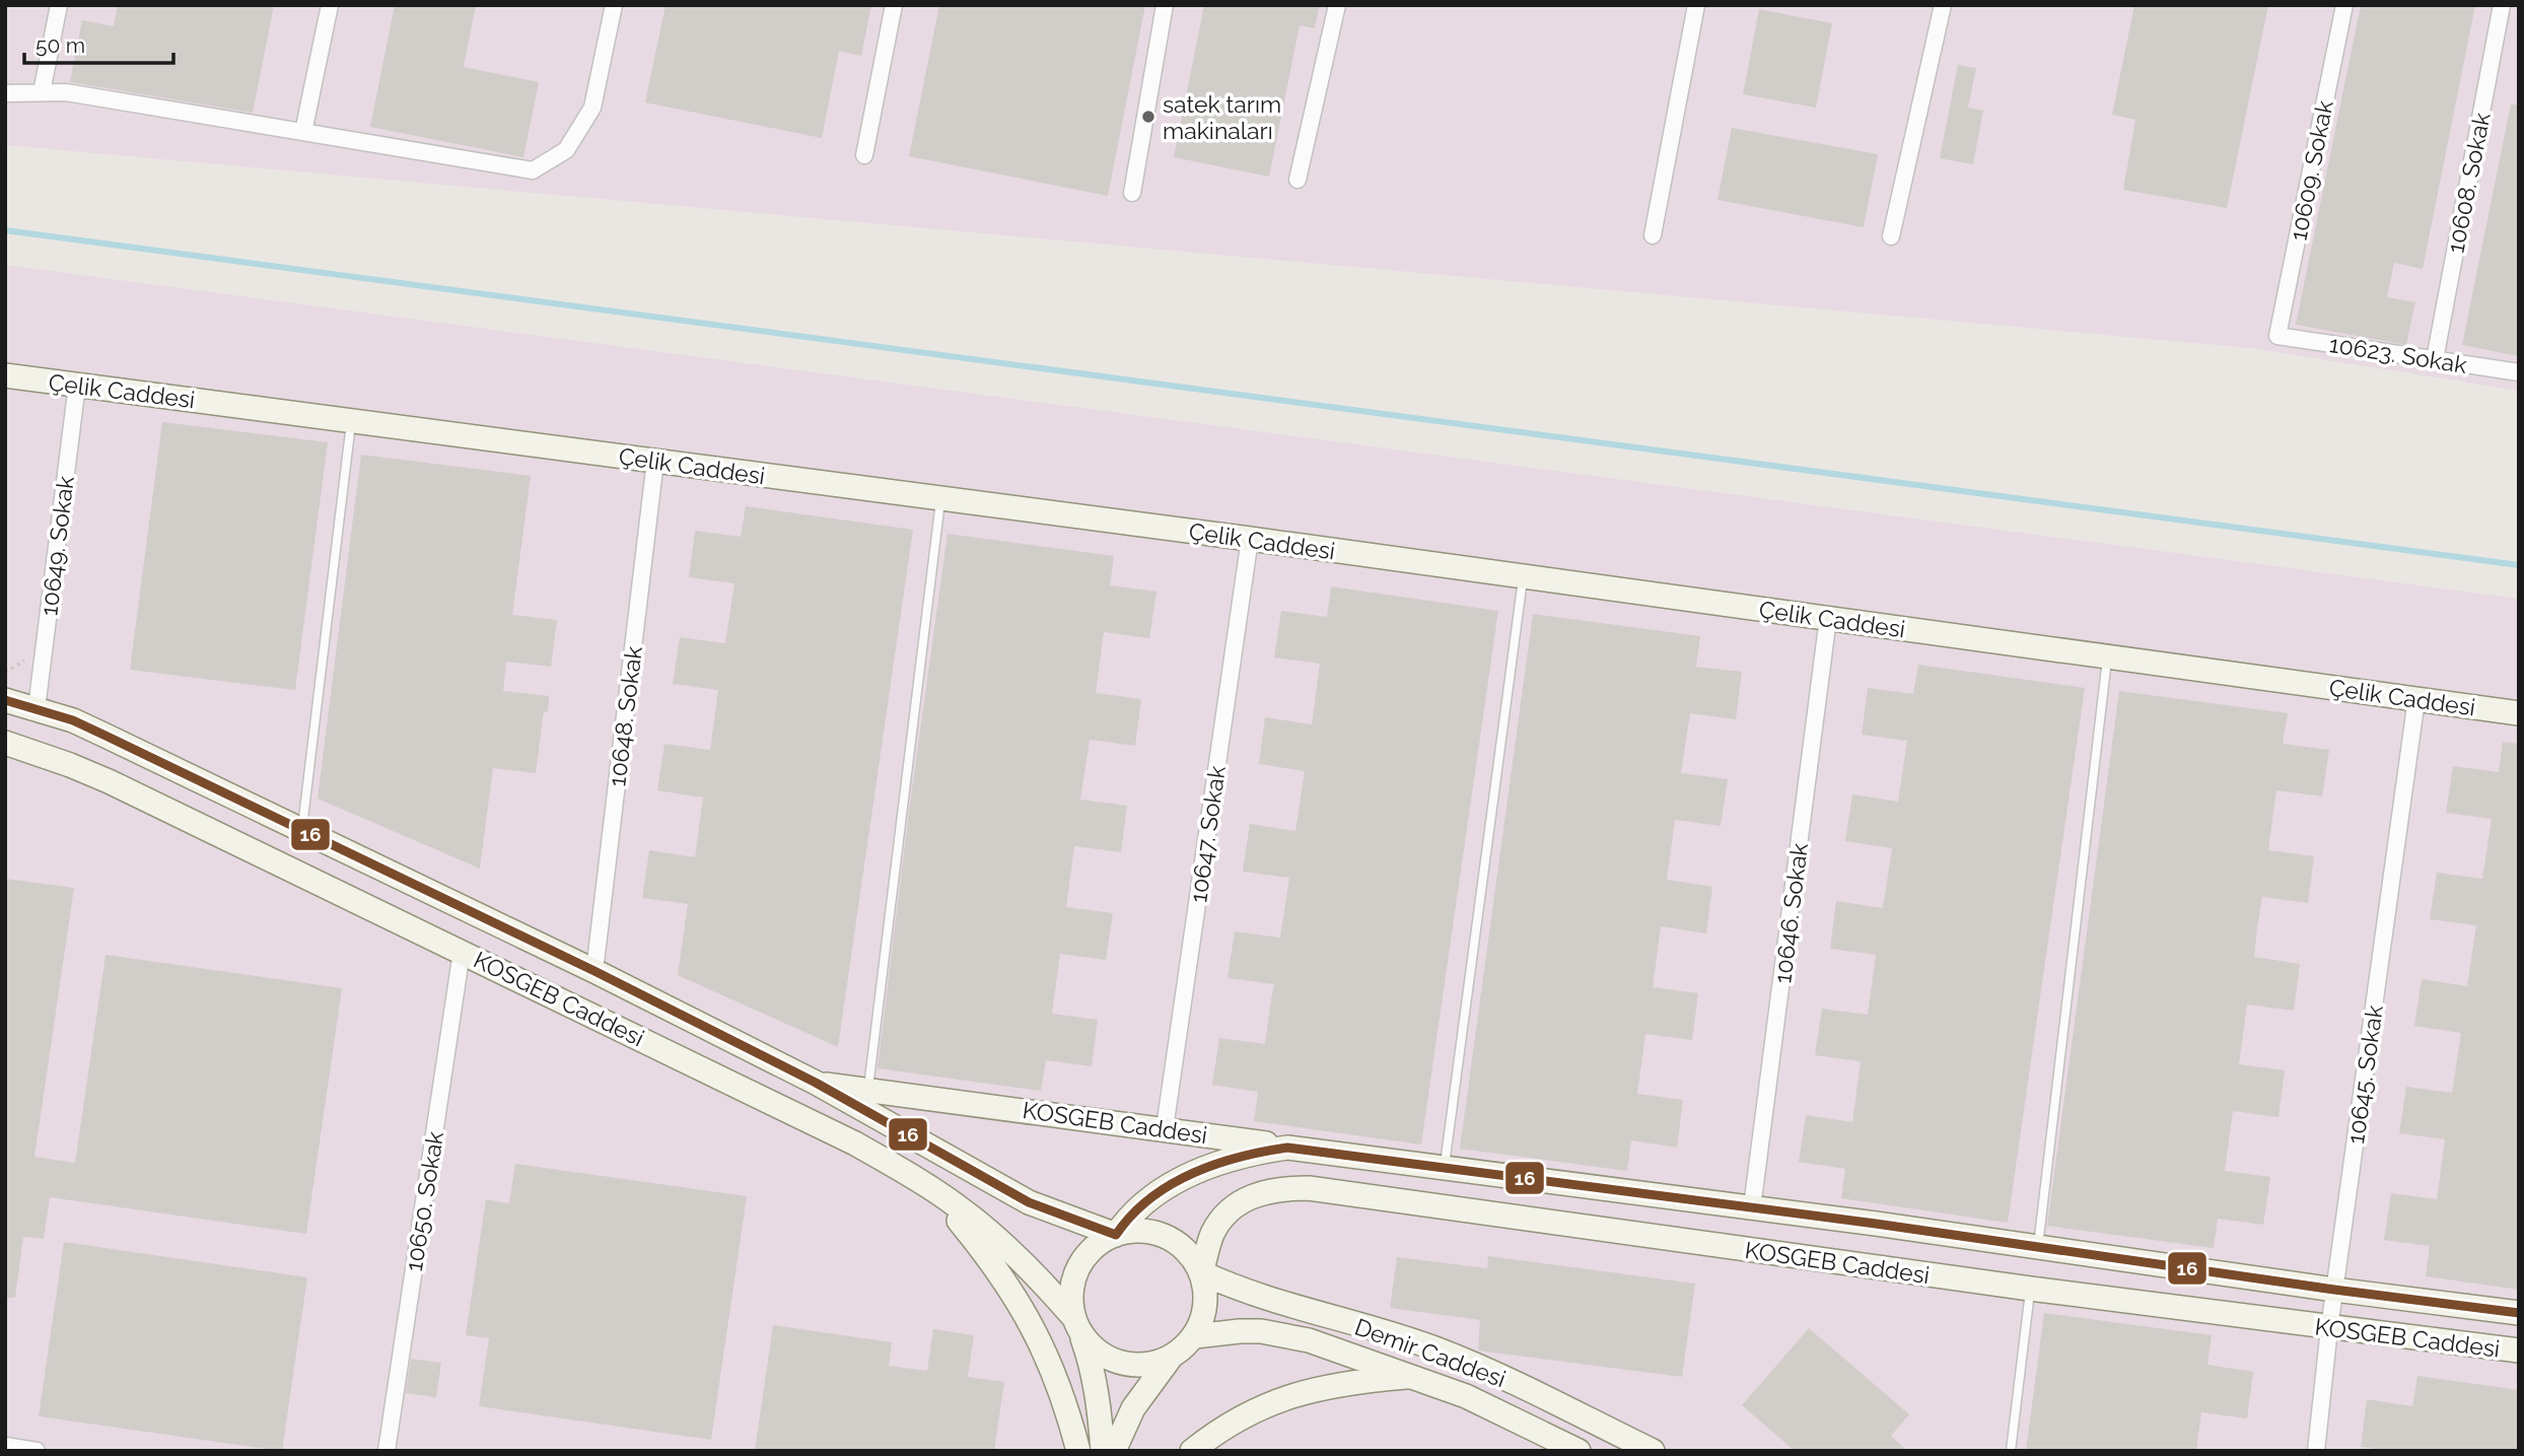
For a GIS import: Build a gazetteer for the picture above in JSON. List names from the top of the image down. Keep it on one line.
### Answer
{"streets":{"main road":["Çelik Caddesi","KOSGEB Caddesi","Demir Caddesi"],"street":["10609. Sokak","10608. Sokak","10623. Sokak","10649. Sokak","10648. Sokak","10647. Sokak","10646. Sokak","10645. Sokak","10650. Sokak"]},"crossings":[["10609. Sokak","10623. Sokak"],["10608. Sokak","10623. Sokak"],["Çelik Caddesi","10649. Sokak"],["Çelik Caddesi","10648. Sokak"],["Çelik Caddesi","10647. Sokak"],["Çelik Caddesi","10646. Sokak"],["Çelik Caddesi","10645. Sokak"],["10649. Sokak","KOSGEB Caddesi"],["10648. Sokak","KOSGEB Caddesi"],["10647. Sokak","KOSGEB Caddesi"],["10646. Sokak","KOSGEB Caddesi"],["KOSGEB Caddesi","10645. Sokak"],["KOSGEB Caddesi","10650. Sokak"],["KOSGEB Caddesi","Demir Caddesi"]],"places":["satek tarım makinaları"],"lines":["transit line 16"],"scale_bar":"50 m"}
